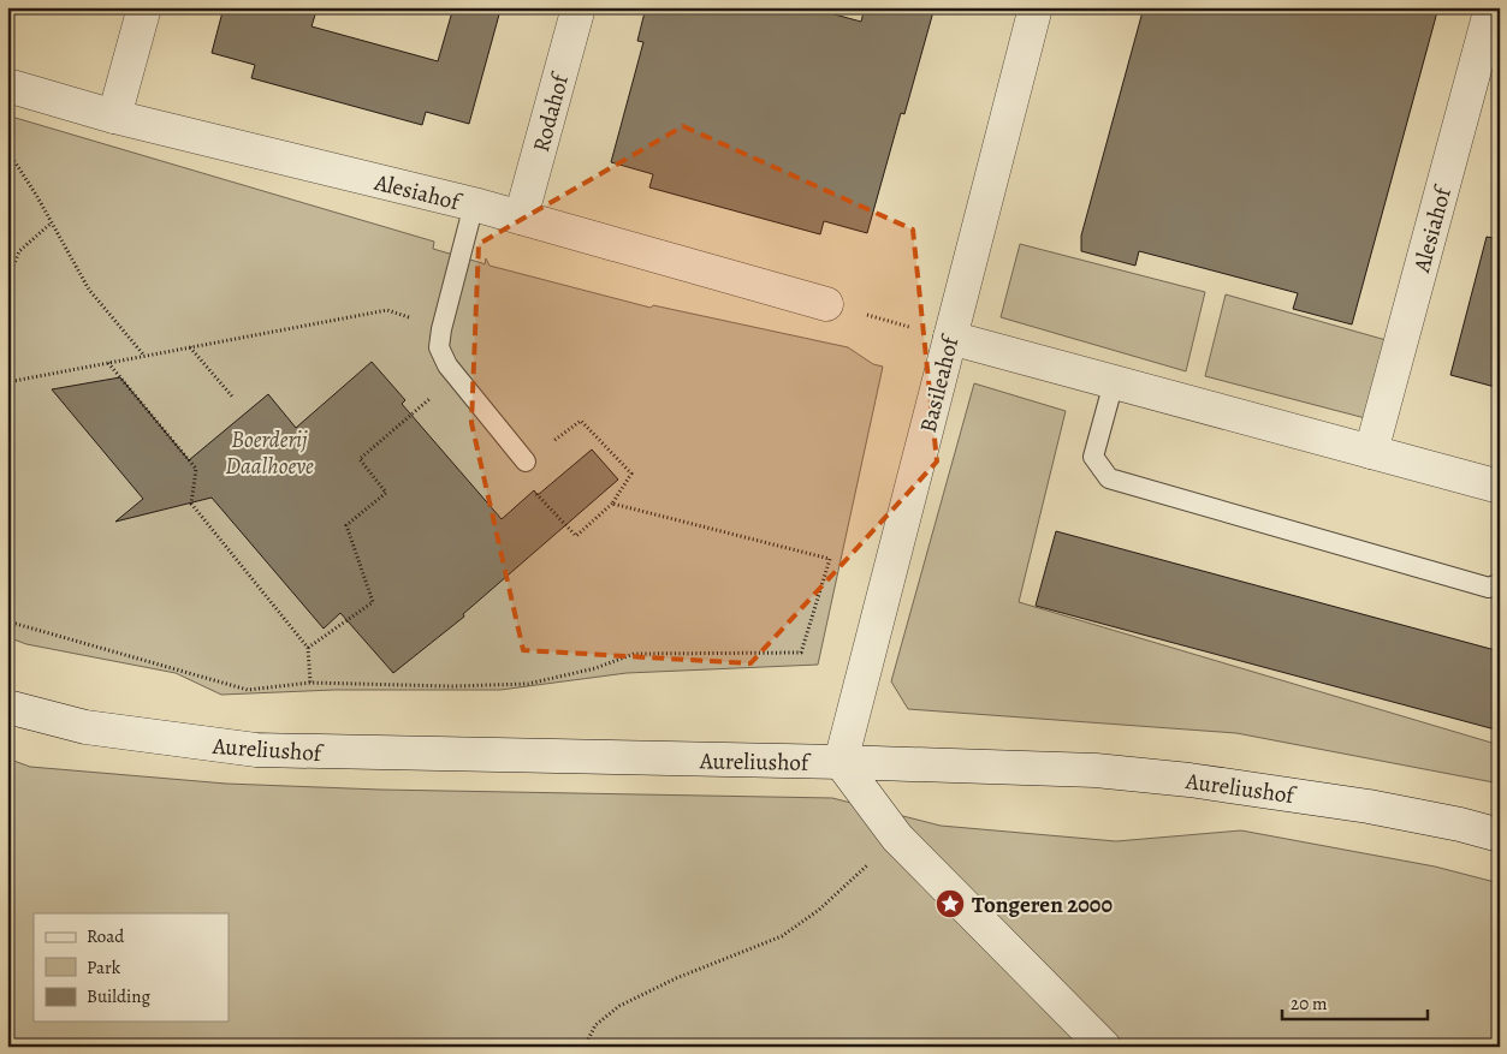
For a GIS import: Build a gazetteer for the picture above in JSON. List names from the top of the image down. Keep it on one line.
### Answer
{"streets":{"street":["Rodahof","Alesiahof","Basileahof","Aureliushof"]},"crossings":[["Rodahof","Alesiahof"],["Basileahof","Aureliushof"]],"parks":["Boerderij Daalhoeve"],"places":{"place":["Tongeren 2000"]},"legend":["Road","Park","Building"],"scale_bar":"20 m"}
